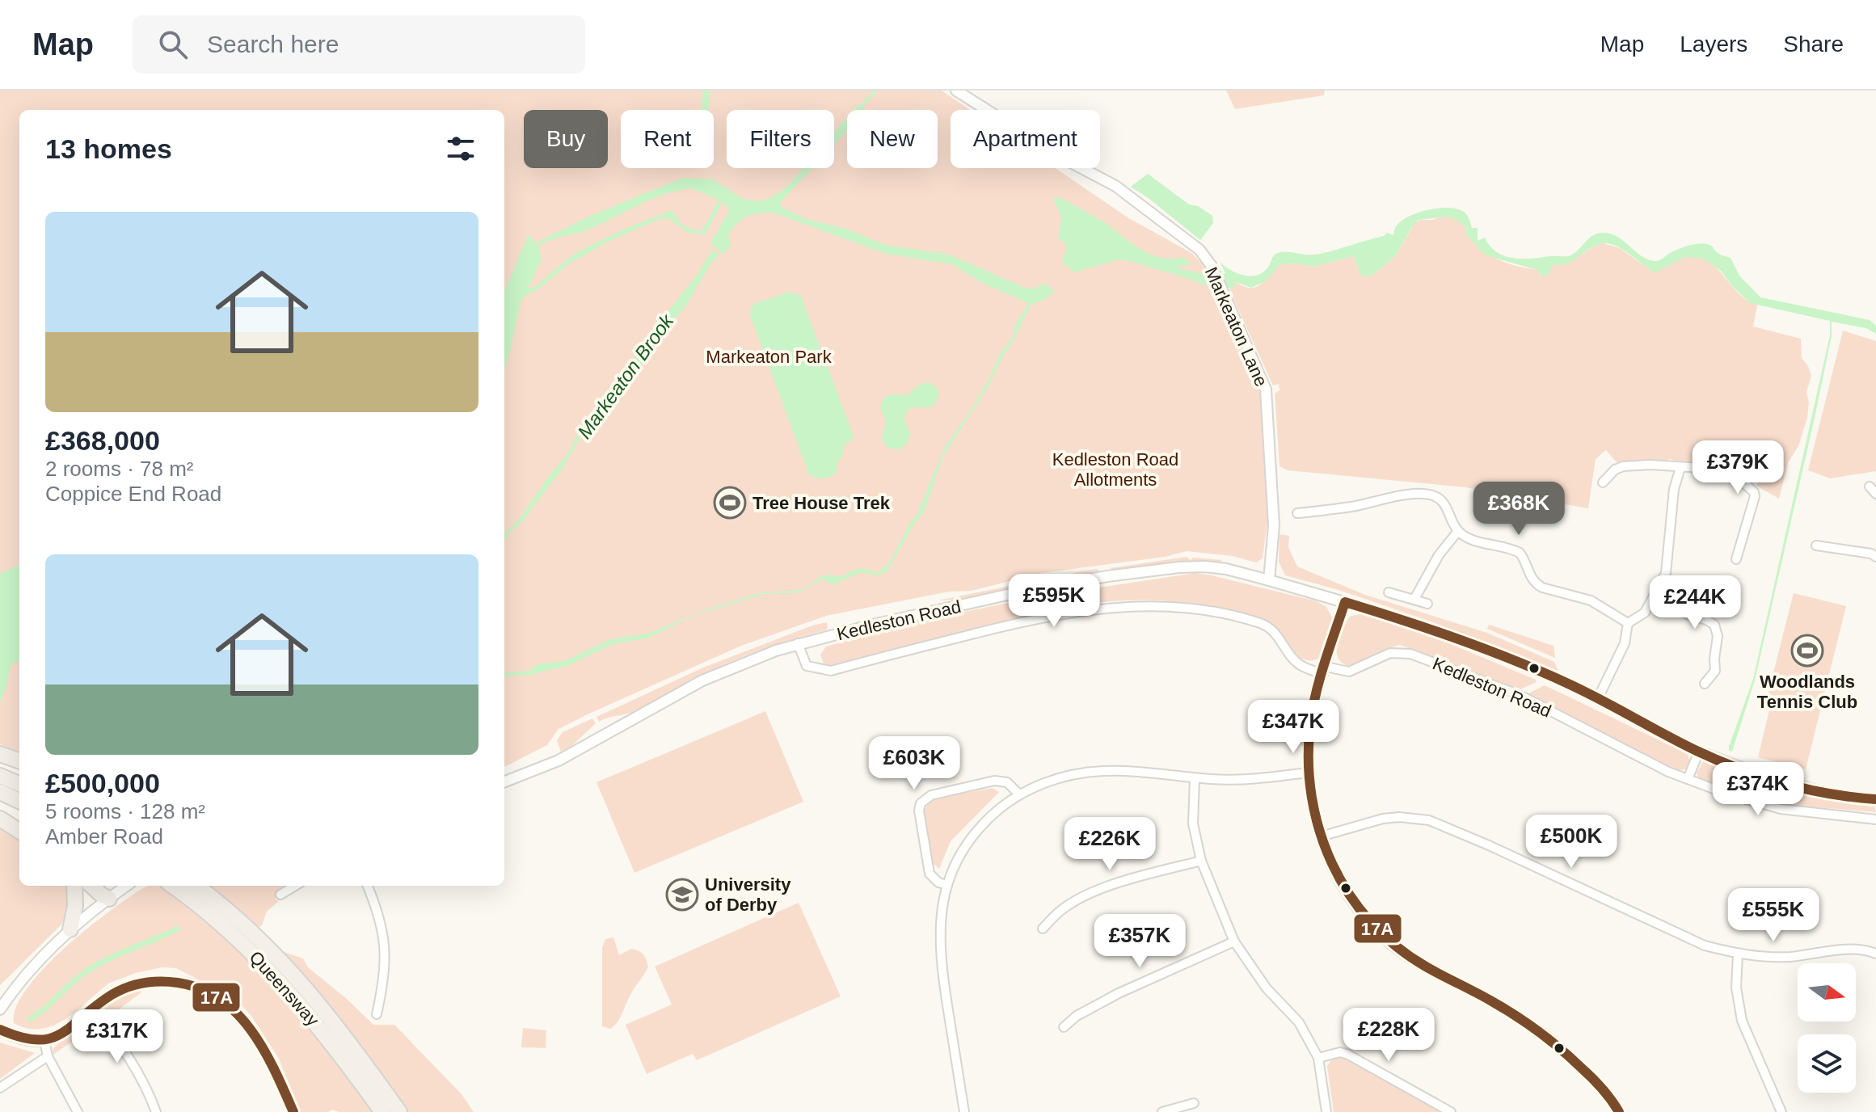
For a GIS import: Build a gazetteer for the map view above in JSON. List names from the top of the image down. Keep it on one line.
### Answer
{"streets":{"highway":["Queensway"],"street":["Markeaton Lane","Kedleston Road"]},"crossings":[["Markeaton Lane","Kedleston Road"]],"water":["Markeaton Brook"],"parks":["Markeaton Park","Kedleston Road Allotments"],"places":{"sports":["Tree House Trek","Woodlands Tennis Club"],"school or university":["University of Derby"]},"lines":["transit line 17A"],"north":"right","page":{"header":"Map","search":"Search here","nav":["Map","Layers","Share"],"chip":["Buy","Rent","Filters","New","Apartment"],"heading":"13 homes","list":[{"name":"£368,000","note":"2 rooms · 78 m² · Coppice End Road"},{"name":"£500,000","note":"5 rooms · 128 m² · Amber Road"}],"price":["£379K","£368K","£595K","£244K","£347K","£603K","£374K","£500K","£226K","£555K","£357K","£228K","£317K"]}}
